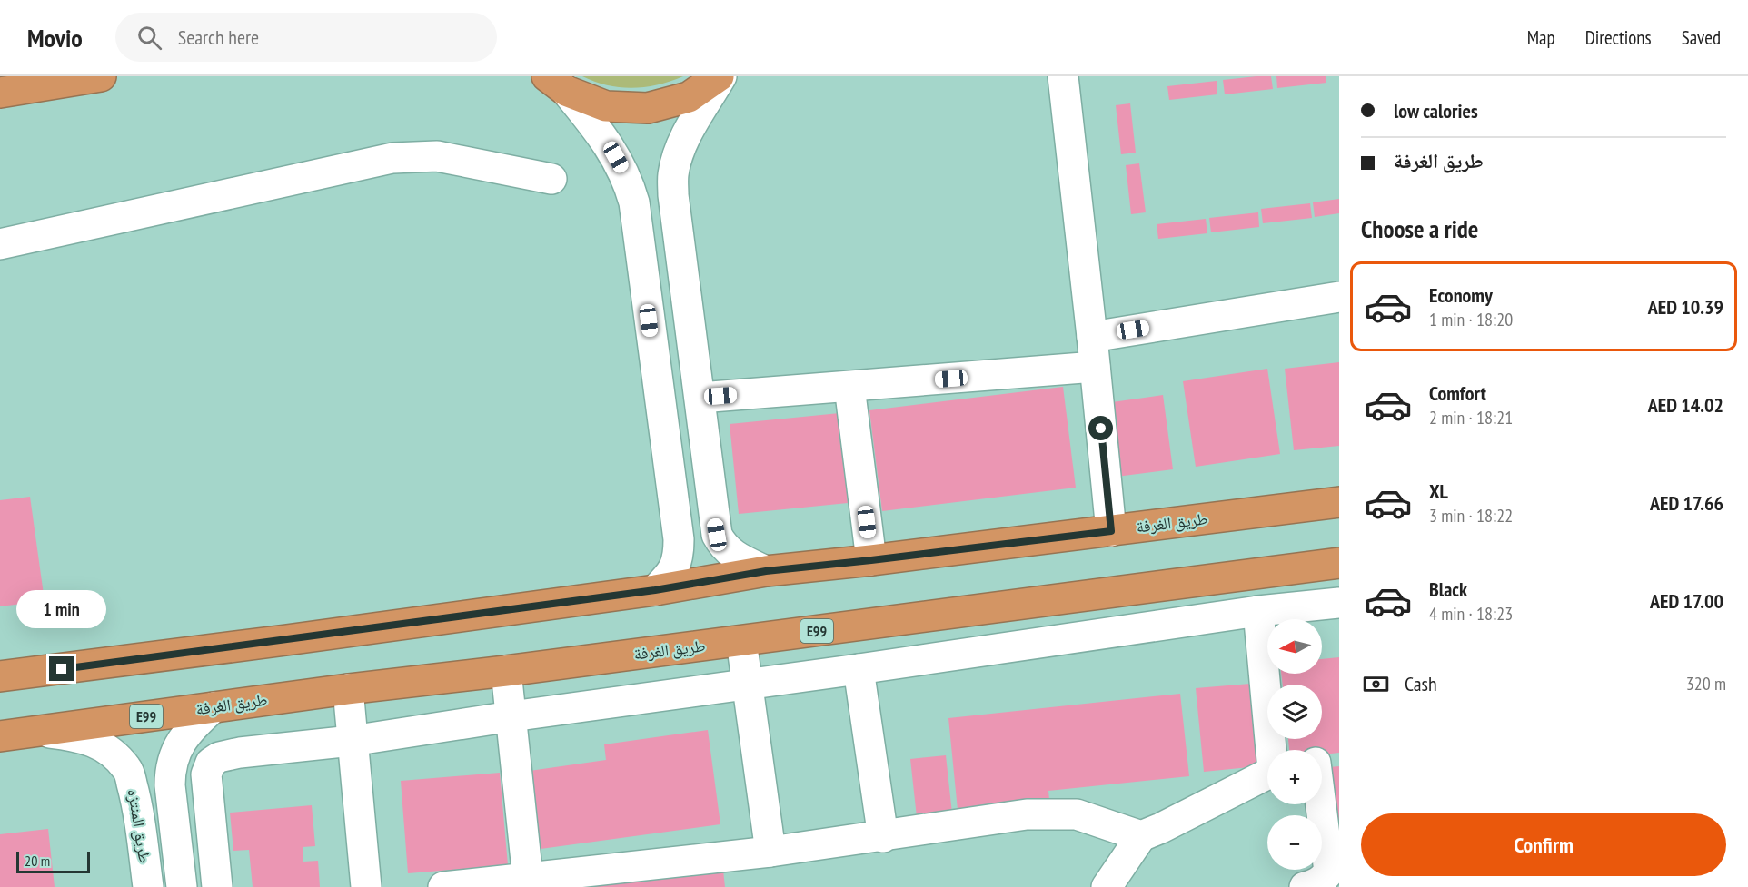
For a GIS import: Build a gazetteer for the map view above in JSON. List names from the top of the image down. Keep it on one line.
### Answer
{"streets":{"highway":["طريق الغرفة","E99"],"street":["طريق المنتزه"]},"crossings":[["طريق الغرفة","طريق المنتزه"]],"scale_bar":"20 m","north":"left","page":{"header":"Movio","search":"Search here","nav":["Map","Directions","Saved"],"banner":["low calories","طريق الغرفة"],"heading":"Choose a ride","list":[{"name":"Economy","note":"1 min · 18:20","value":"AED 10.39"},{"name":"Comfort","note":"2 min · 18:21","value":"AED 14.02"},{"name":"XL","note":"3 min · 18:22","value":"AED 17.66"},{"name":"Black","note":"4 min · 18:23","value":"AED 17.00"}],"bubble":"1 min","map_buttons":["+","−"],"pay":["Cash","320 m"],"buttons":"Confirm","scale":"20 m"}}
